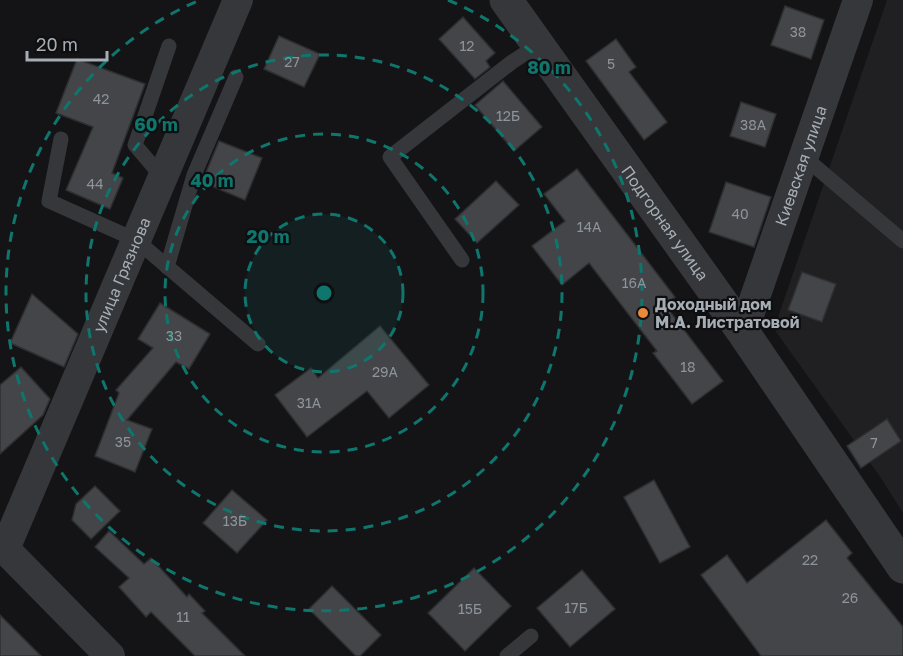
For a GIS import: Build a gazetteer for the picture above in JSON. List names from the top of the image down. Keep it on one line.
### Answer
{"streets":{"street":["Киевская улица","Подгорная улица","улица Грязнова"]},"crossings":[["Киевская улица","Подгорная улица"]],"places":["Доходный дом М.А. Листратовой"],"house_numbers":["38","12","27","5","42","12Б","38А","44","40","14А","16А","33","18","29А","31А","35","7","13Б","22","26","17Б","15Б","11"],"scale_bar":"20 m","rings":["80 m","60 m","40 m","20 m"]}
